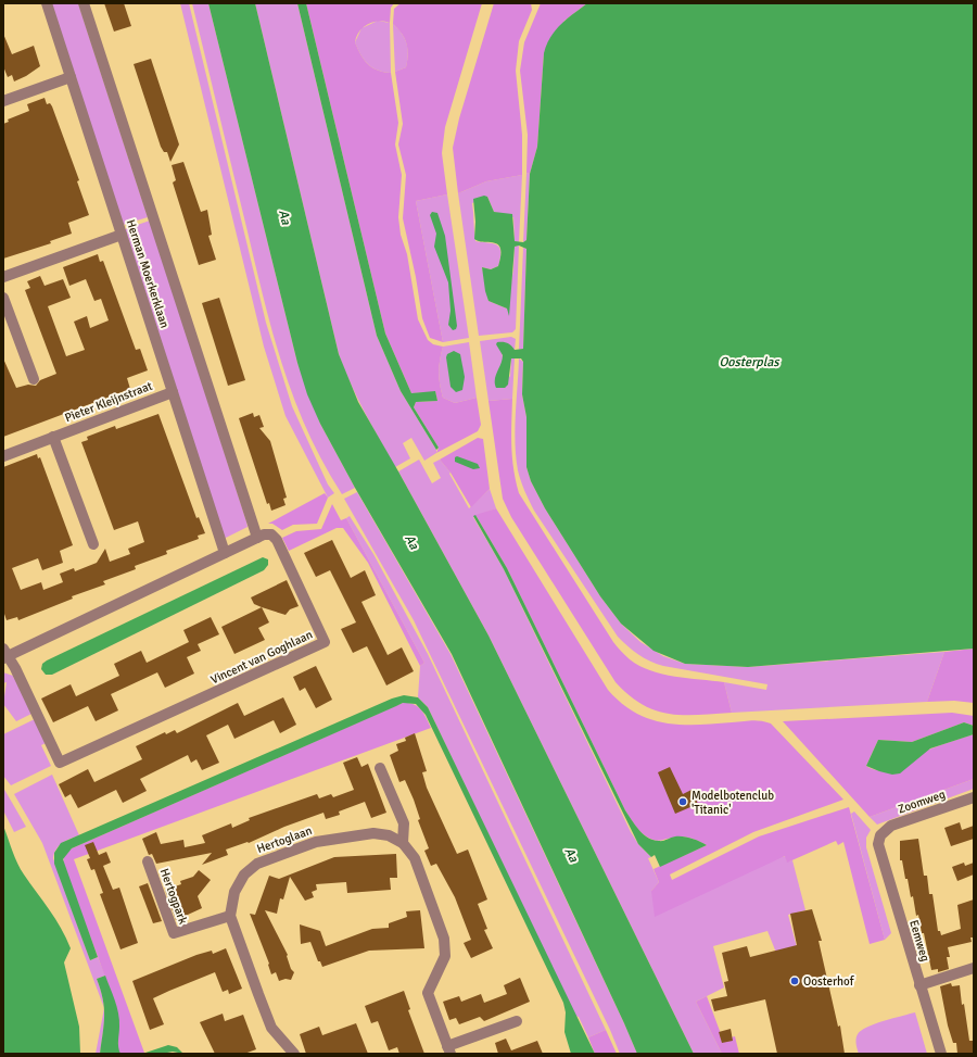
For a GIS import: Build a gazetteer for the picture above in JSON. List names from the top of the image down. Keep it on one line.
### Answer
{"streets":{"street":["Herman Moerkerklaan","Pieter Kleijnstraat","Vincent van Goghlaan","Zoomweg","Hertoglaan","Hertogpark","Eemweg"]},"crossings":[["Herman Moerkerklaan","Pieter Kleijnstraat"],["Herman Moerkerklaan","Vincent van Goghlaan"],["Zoomweg","Eemweg"],["Hertoglaan","Hertogpark"]],"water":["Aa","Oosterplas"],"places":["Modelbotenclub 'Titanic'","Oosterhof"]}
